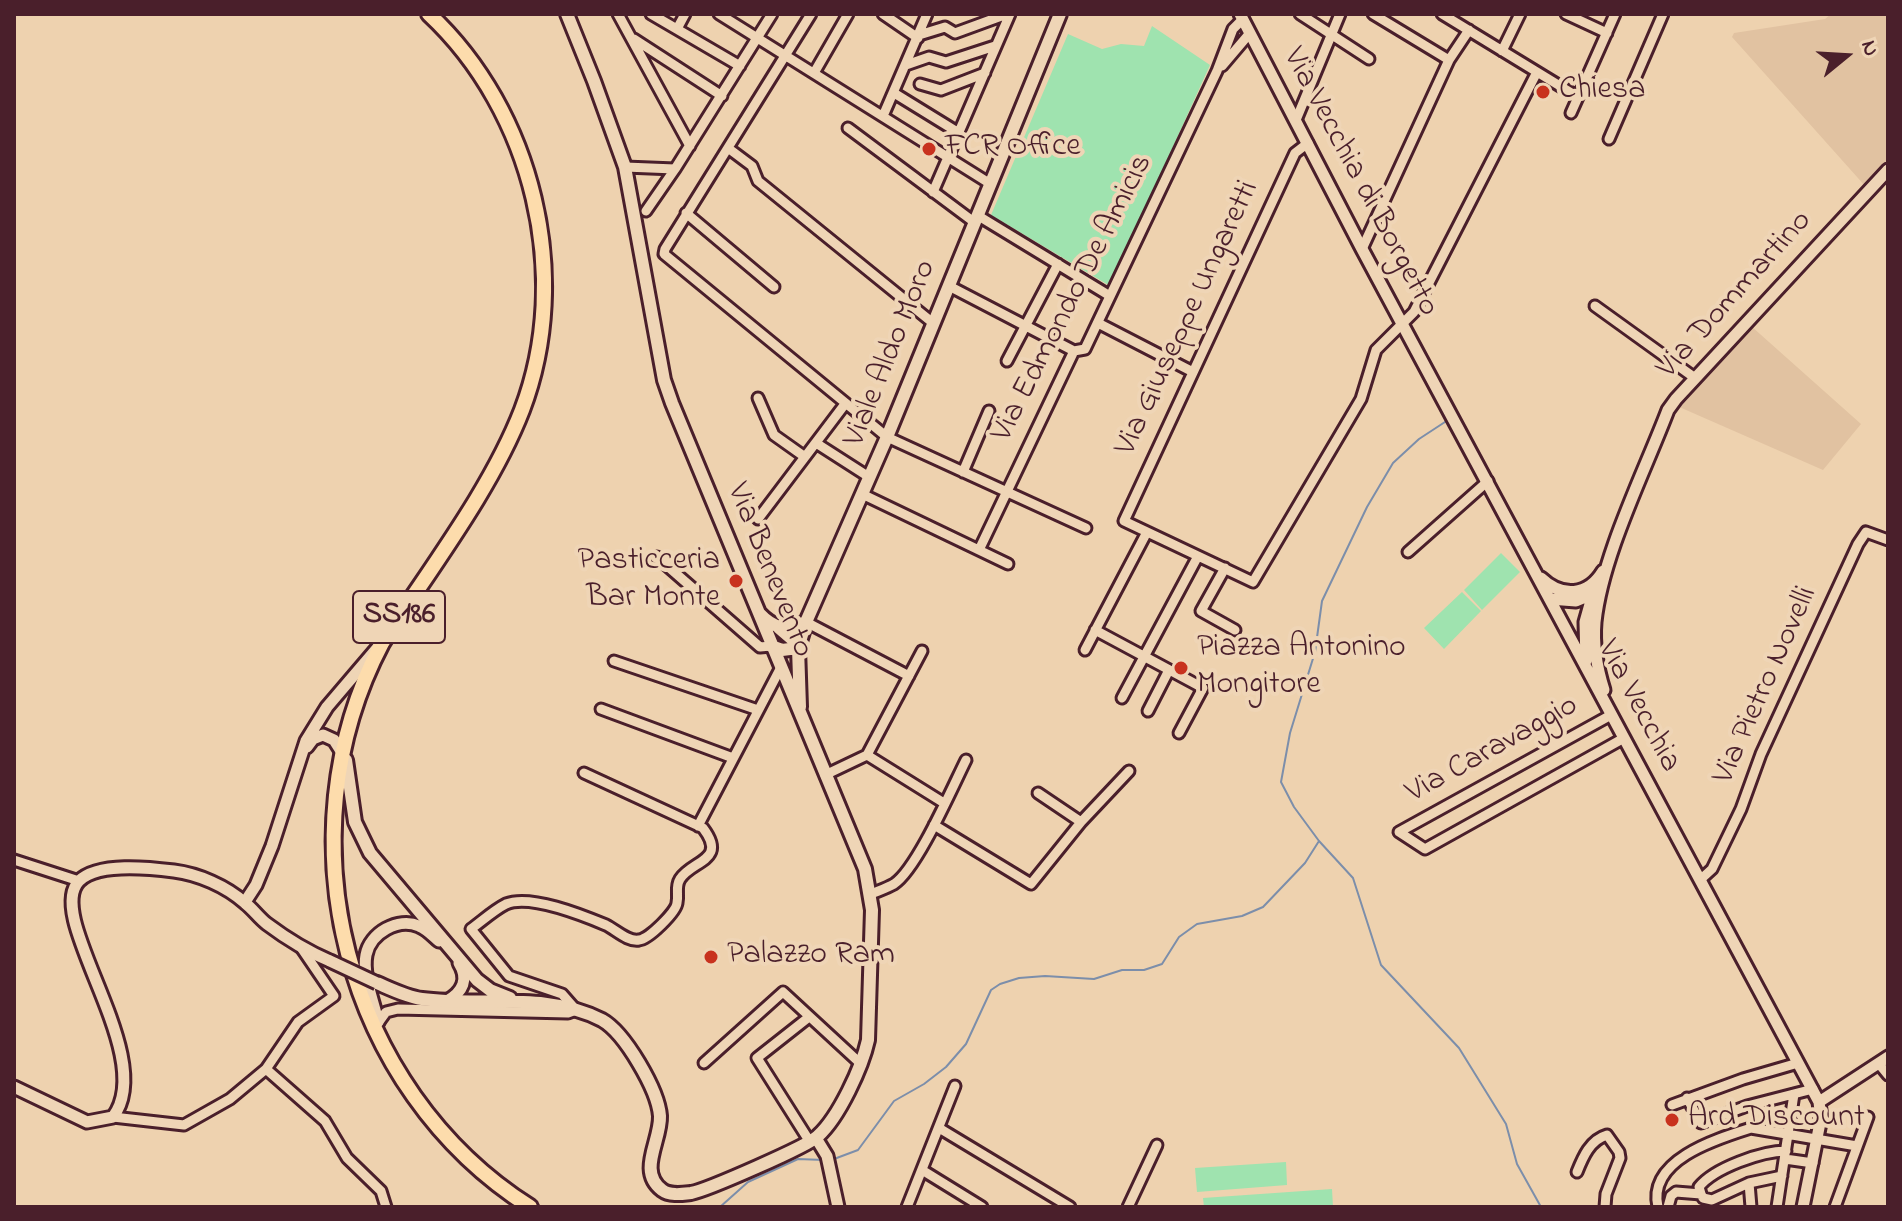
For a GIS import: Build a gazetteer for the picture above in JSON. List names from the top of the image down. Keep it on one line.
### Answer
{"streets":{"main road":["Viale Aldo Moro","Via Benevento","SS186"],"street":["Via Vecchia di Borgetto","Via Dommartino","Via Edmondo De Amicis","Via Giuseppe Ungaretti","Via Pietro Novelli","Via Vecchia","Via Caravaggio"]},"crossings":[["Via Vecchia di Borgetto","Via Giuseppe Ungaretti"],["Via Vecchia di Borgetto","Via Vecchia"],["Viale Aldo Moro","Via Benevento"],["Via Pietro Novelli","Via Vecchia"],["Via Vecchia","Via Caravaggio"]],"places":["Chiesa","FCR Office","Pasticceria Bar Monte","Piazza Antonino Mongitore","Palazzo Ram","Ard Discount"],"north":"right"}
